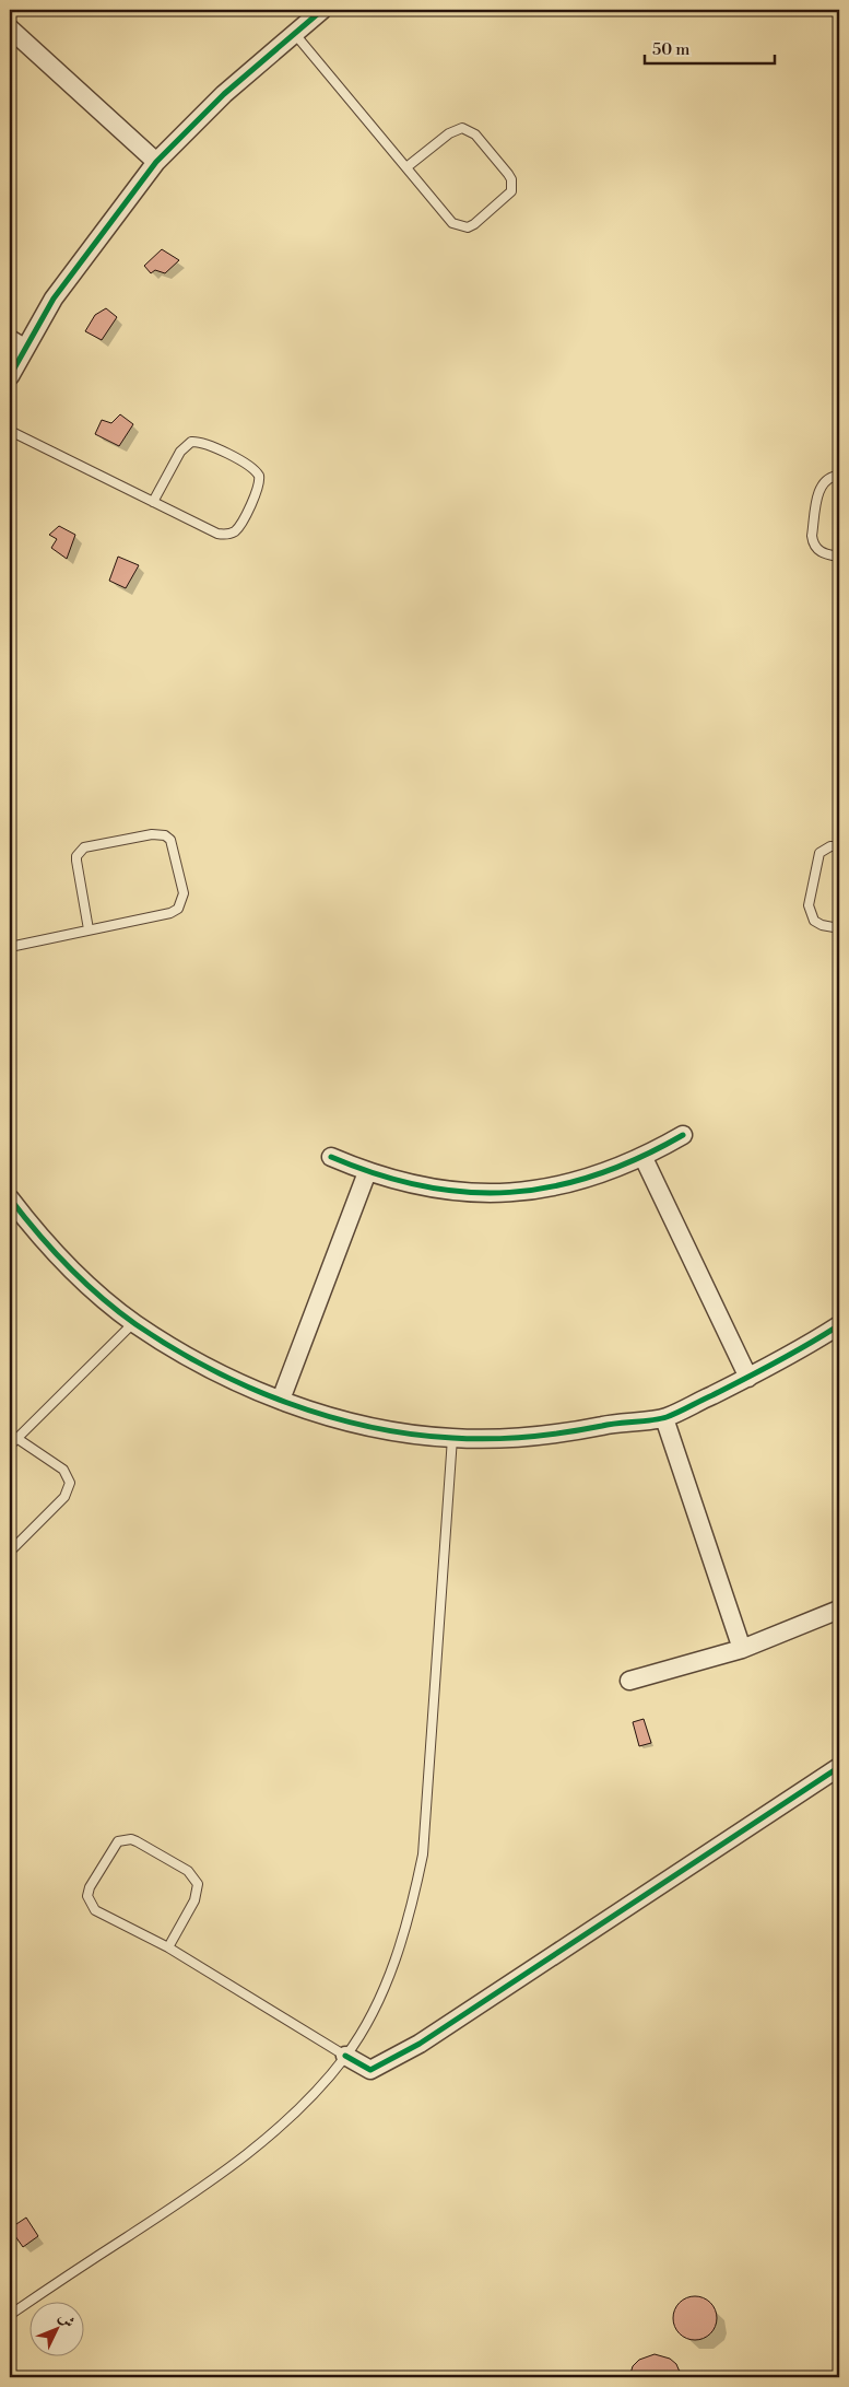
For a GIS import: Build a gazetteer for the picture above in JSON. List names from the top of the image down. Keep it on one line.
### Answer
{"scale_bar":"50 m","north":"top right"}
